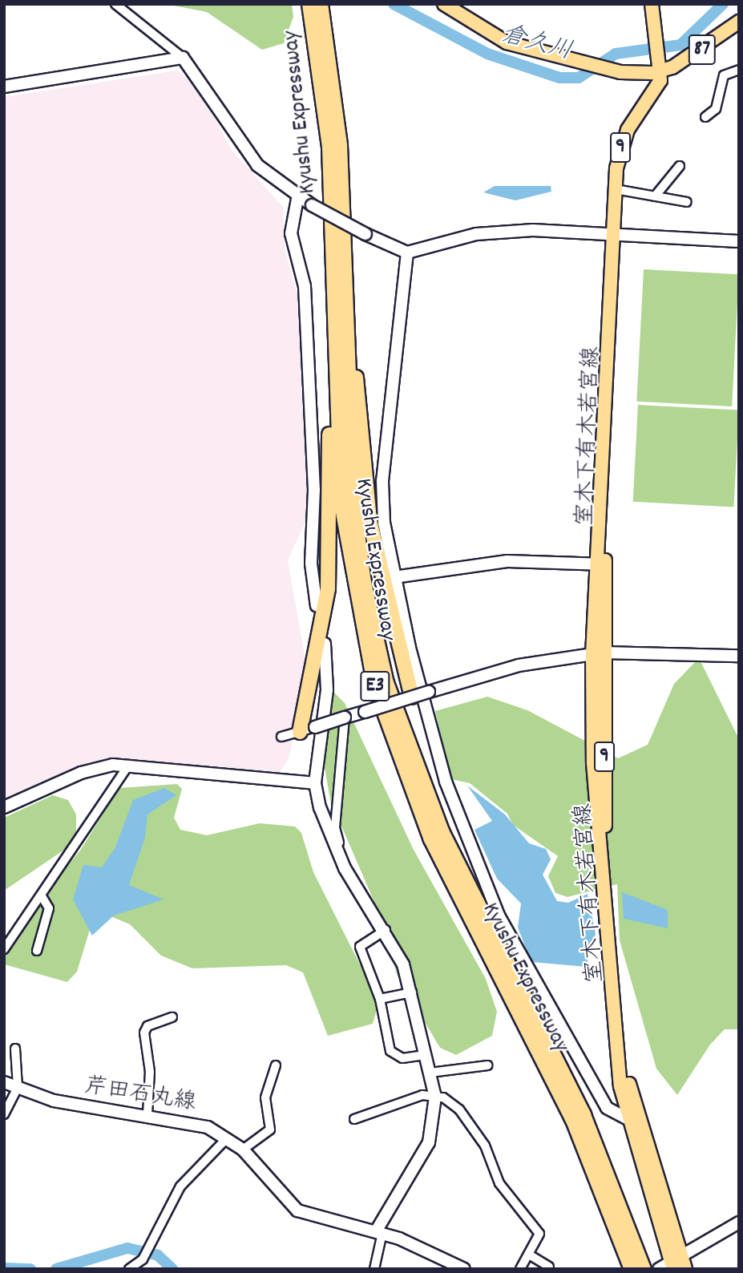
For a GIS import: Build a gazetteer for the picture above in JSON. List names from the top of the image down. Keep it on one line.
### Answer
{"streets":{"highway":["Kyushu Expressway","E3"],"main road":["87","9","室木下有木若宮線"],"street":["芹田石丸線"]},"crossings":[["87","室木下有木若宮線"]],"water":["倉久川"]}
